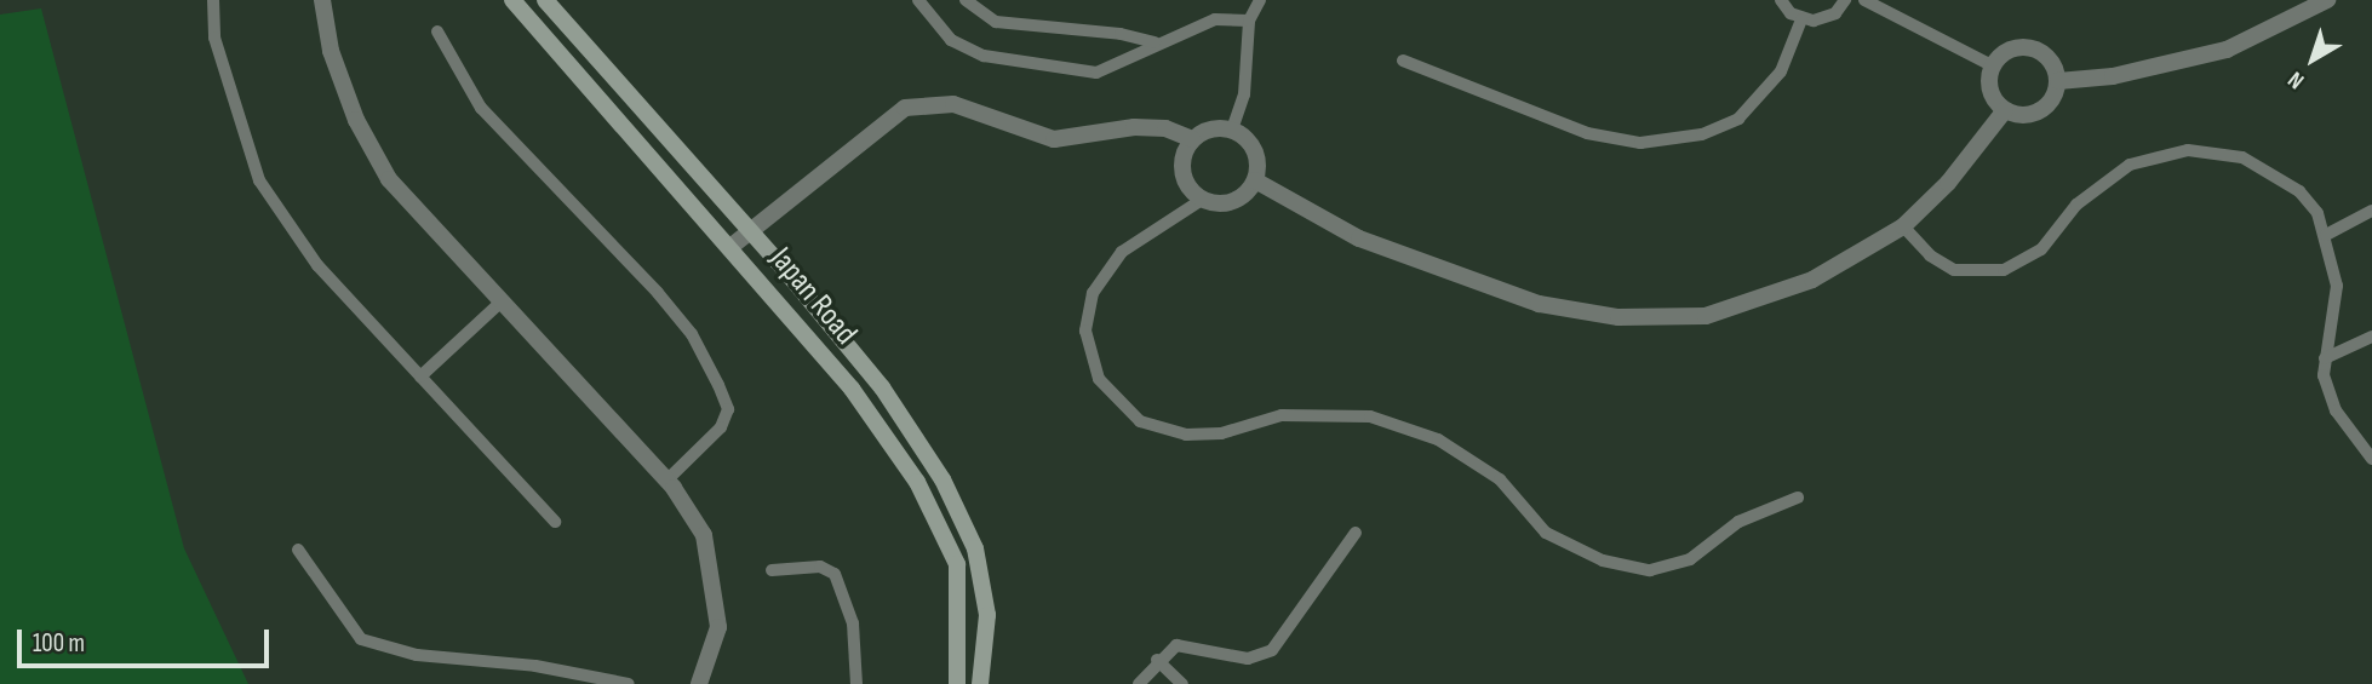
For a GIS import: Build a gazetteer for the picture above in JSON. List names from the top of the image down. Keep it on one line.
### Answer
{"streets":{"main road":["Japan Road"]},"scale_bar":"100 m","north":"bottom left"}
